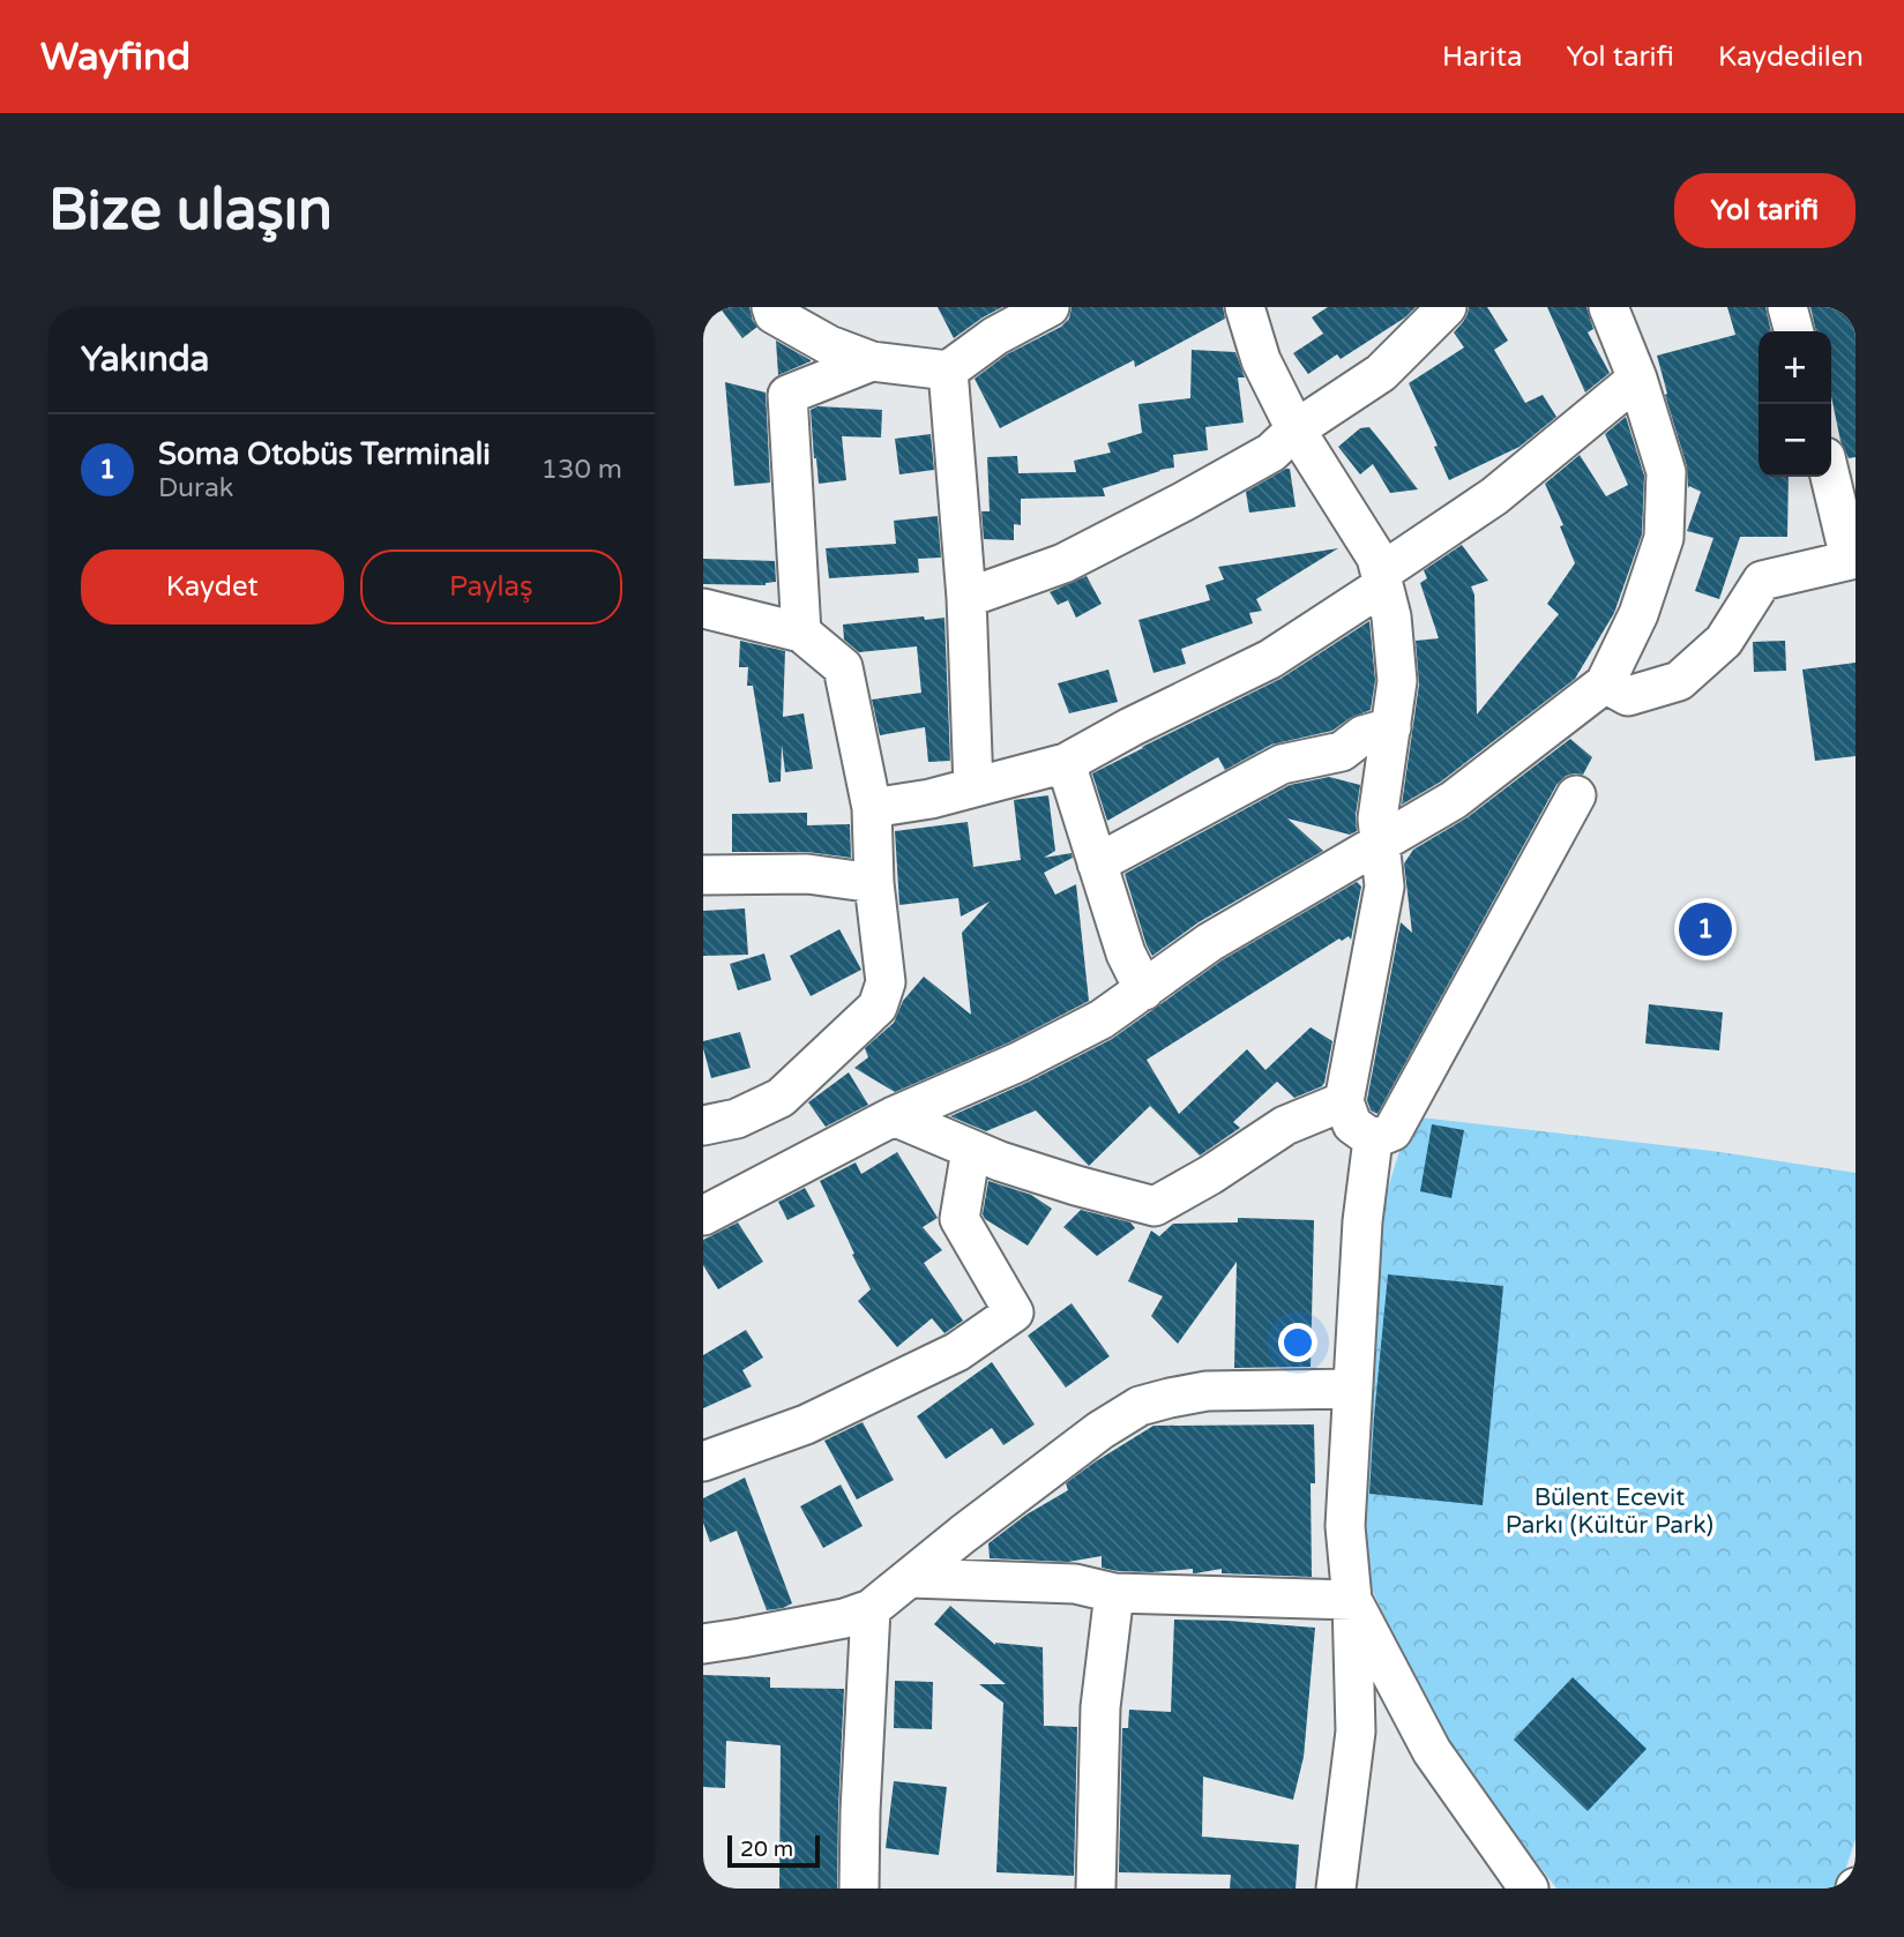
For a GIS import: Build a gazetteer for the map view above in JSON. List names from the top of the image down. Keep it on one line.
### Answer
{"parks":["Bülent Ecevit Parkı (Kültür Park)"],"scale_bar":"20 m","page":{"header":"Wayfind","nav":["Harita","Yol tarifi","Kaydedilen"],"buttons":["Yol tarifi",["Kaydet","Paylaş"]],"title":"Bize ulaşın","heading":"Yakında","map_buttons":["+","−"],"list":[{"mark":"1","name":"Soma Otobüs Terminali","note":"Durak","value":"130 m"}],"pins":"1","scale":"20 m"}}
